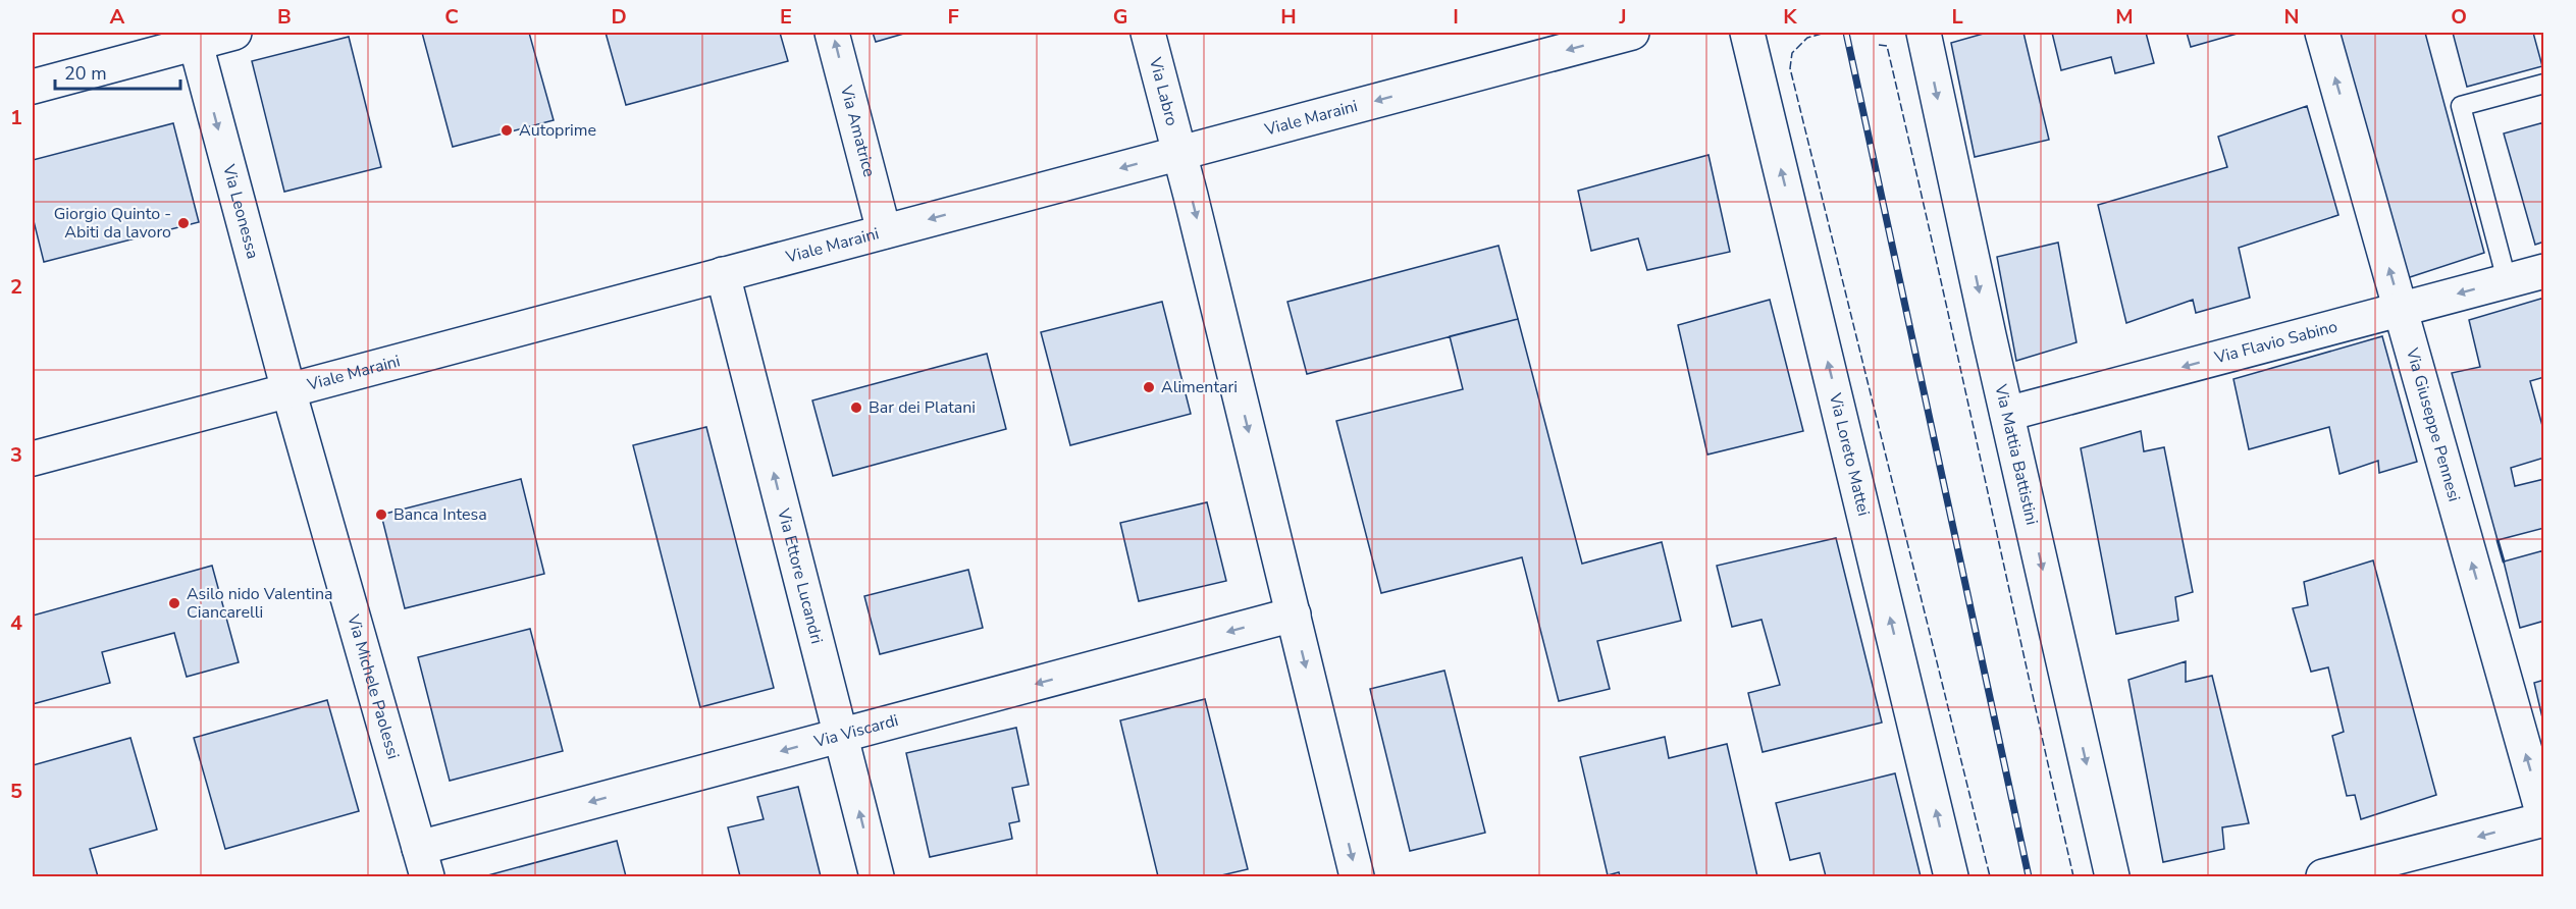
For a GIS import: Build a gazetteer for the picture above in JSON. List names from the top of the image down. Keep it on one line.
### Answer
{"streets":{"street":["Via Labro","Viale Maraini","Via Amatrice","Via Leonessa","Via Flavio Sabino","Via Giuseppe Pennesi","Via Loreto Mattei","Via Mattia Battistini","Via Ettore Lucandri","Via Michele Paolessi","Via Viscardi"]},"crossings":[["Via Labro","Viale Maraini"],["Via Labro","Via Viscardi"],["Viale Maraini","Via Amatrice"],["Viale Maraini","Via Leonessa"],["Viale Maraini","Via Ettore Lucandri"],["Viale Maraini","Via Michele Paolessi"],["Via Leonessa","Via Michele Paolessi"],["Via Flavio Sabino","Via Giuseppe Pennesi"],["Via Flavio Sabino","Via Mattia Battistini"],["Via Ettore Lucandri","Via Viscardi"],["Via Michele Paolessi","Via Viscardi"]],"one_way":["Via Labro","Viale Maraini","Via Amatrice","Via Leonessa","Via Flavio Sabino","Via Giuseppe Pennesi","Via Loreto Mattei","Via Mattia Battistini","Via Ettore Lucandri","Via Viscardi"],"places":["Autoprime","Giorgio Quinto - Abiti da lavoro","Alimentari","Bar dei Platani","Banca Intesa","Asilo nido Valentina Ciancarelli"],"scale_bar":"20 m","grid":{"columns":["A","B","C","D","E","F","G","H","I","J","K","L","M","N","O"],"rows":["1","2","3","4","5"]}}
